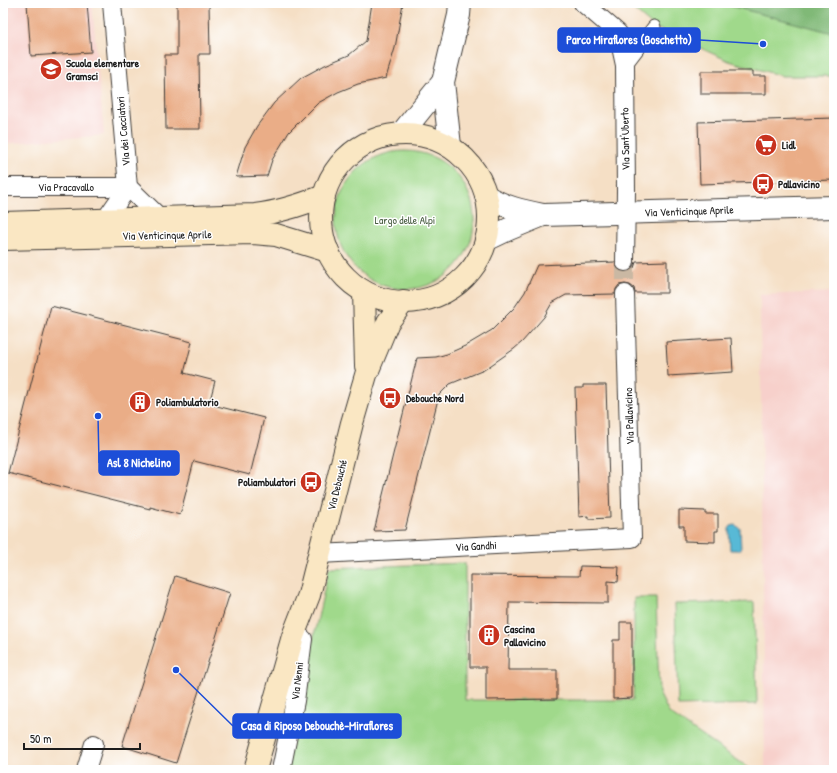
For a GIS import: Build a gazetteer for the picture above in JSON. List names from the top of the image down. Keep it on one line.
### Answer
{"streets":{"main road":["Via Venticinque Aprile","Via Debouché"],"street":["Via dei Cacciatori","Via Sant'Uberto","Via Pracavallo","Via Pallavicino","Via Gandhi","Via Nenni"]},"crossings":[["Via dei Cacciatori","Via Pracavallo"],["Via dei Cacciatori","Via Venticinque Aprile"],["Via Sant'Uberto","Via Venticinque Aprile"],["Via Pracavallo","Via Venticinque Aprile"],["Via Pallavicino","Via Gandhi"],["Via Debouché","Via Gandhi"],["Via Debouché","Via Nenni"]],"parks":["Largo delle Alpi"],"places":{"other":["Parco Miraflores (Boschetto)","Asl 8 Nichelino","Casa di Riposo Debouchè-Miraflores"],"school or university":["Scuola elementare Gramsci"],"supermarket":["Lidl"],"bus stop":["Pallavicino","Debouche Nord","Poliambulatori"],"building":["Poliambulatorio","Cascina Pallavicino"]},"scale_bar":"50 m"}
